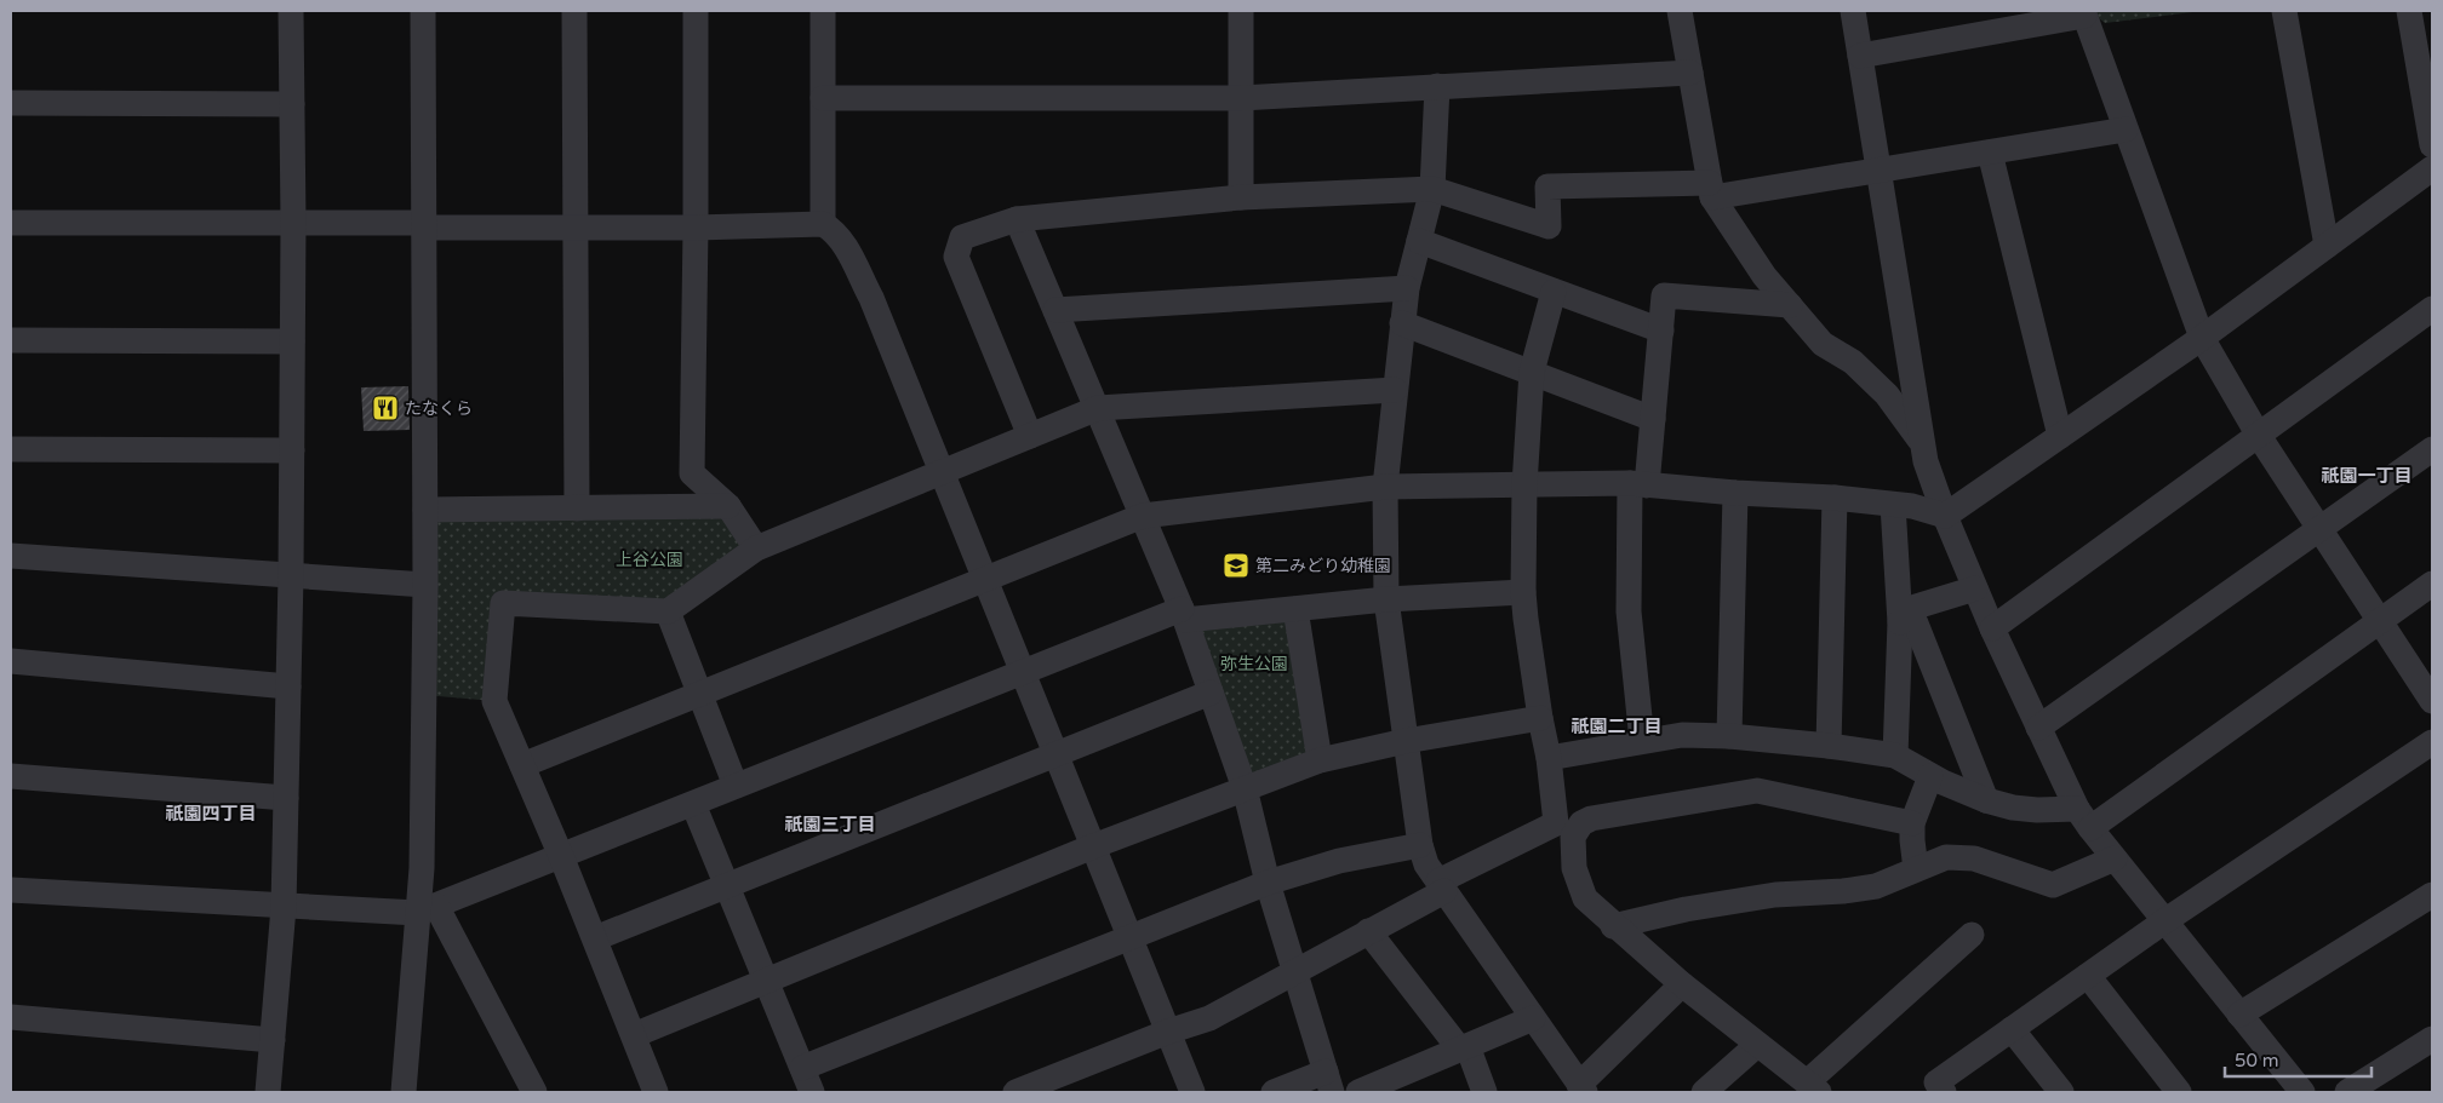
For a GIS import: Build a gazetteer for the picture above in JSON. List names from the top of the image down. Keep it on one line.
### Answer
{"districts":["祇園一丁目","祇園二丁目","祇園四丁目","祇園三丁目"],"parks":["上谷公園","弥生公園"],"places":{"restaurant":["たなくら"],"school or university":["第二みどり幼稚園"]},"scale_bar":"50 m"}
